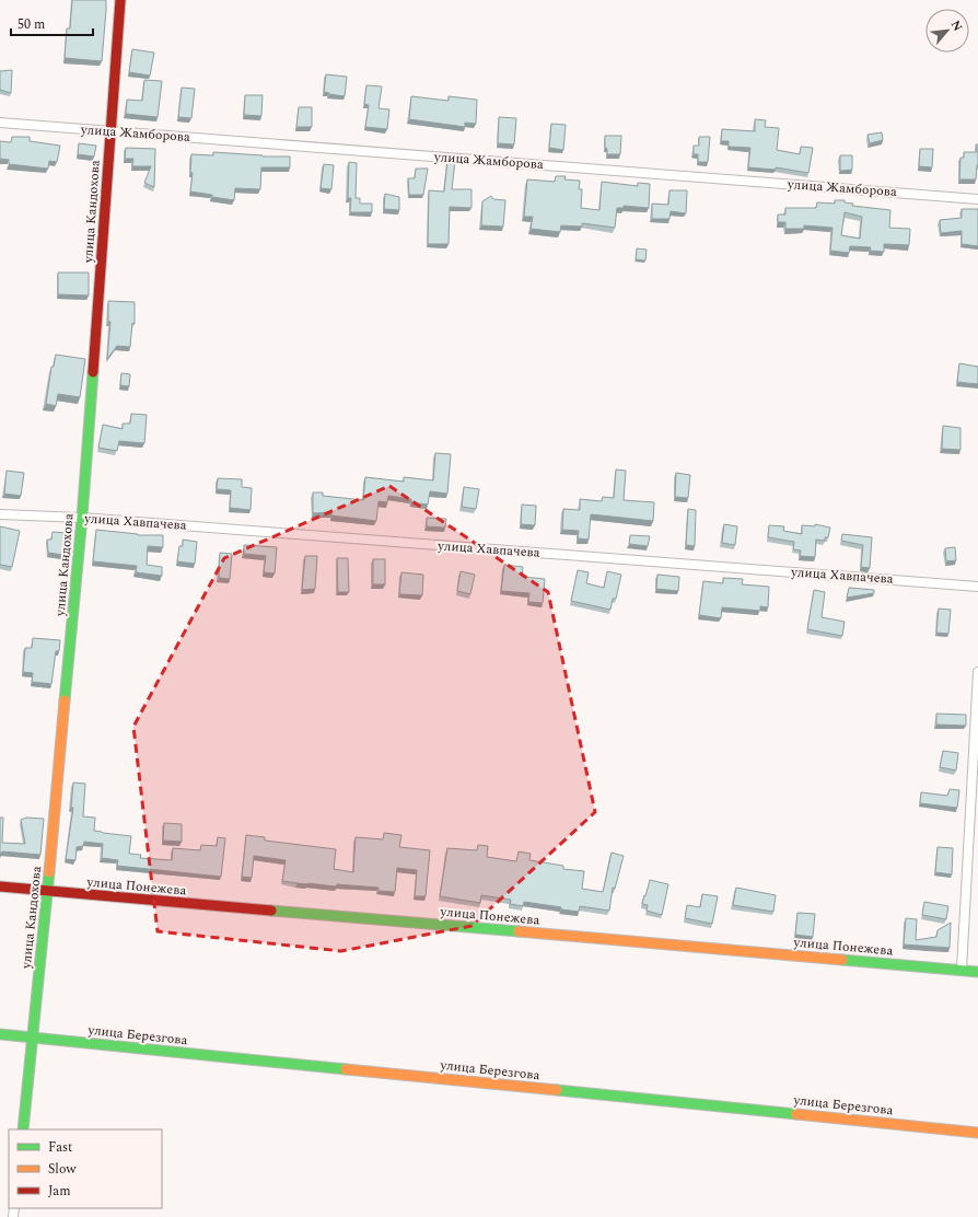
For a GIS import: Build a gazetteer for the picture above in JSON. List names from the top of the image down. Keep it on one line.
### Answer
{"streets":{"street":["улица Жамборова","улица Кандохова","улица Хавпачева","улица Понежева","улица Березгова"]},"crossings":[["улица Жамборова","улица Кандохова"],["улица Кандохова","улица Хавпачева"],["улица Кандохова","улица Понежева"],["улица Кандохова","улица Березгова"]],"legend":["Fast","Slow","Jam"],"scale_bar":"50 m","north":"top right"}
